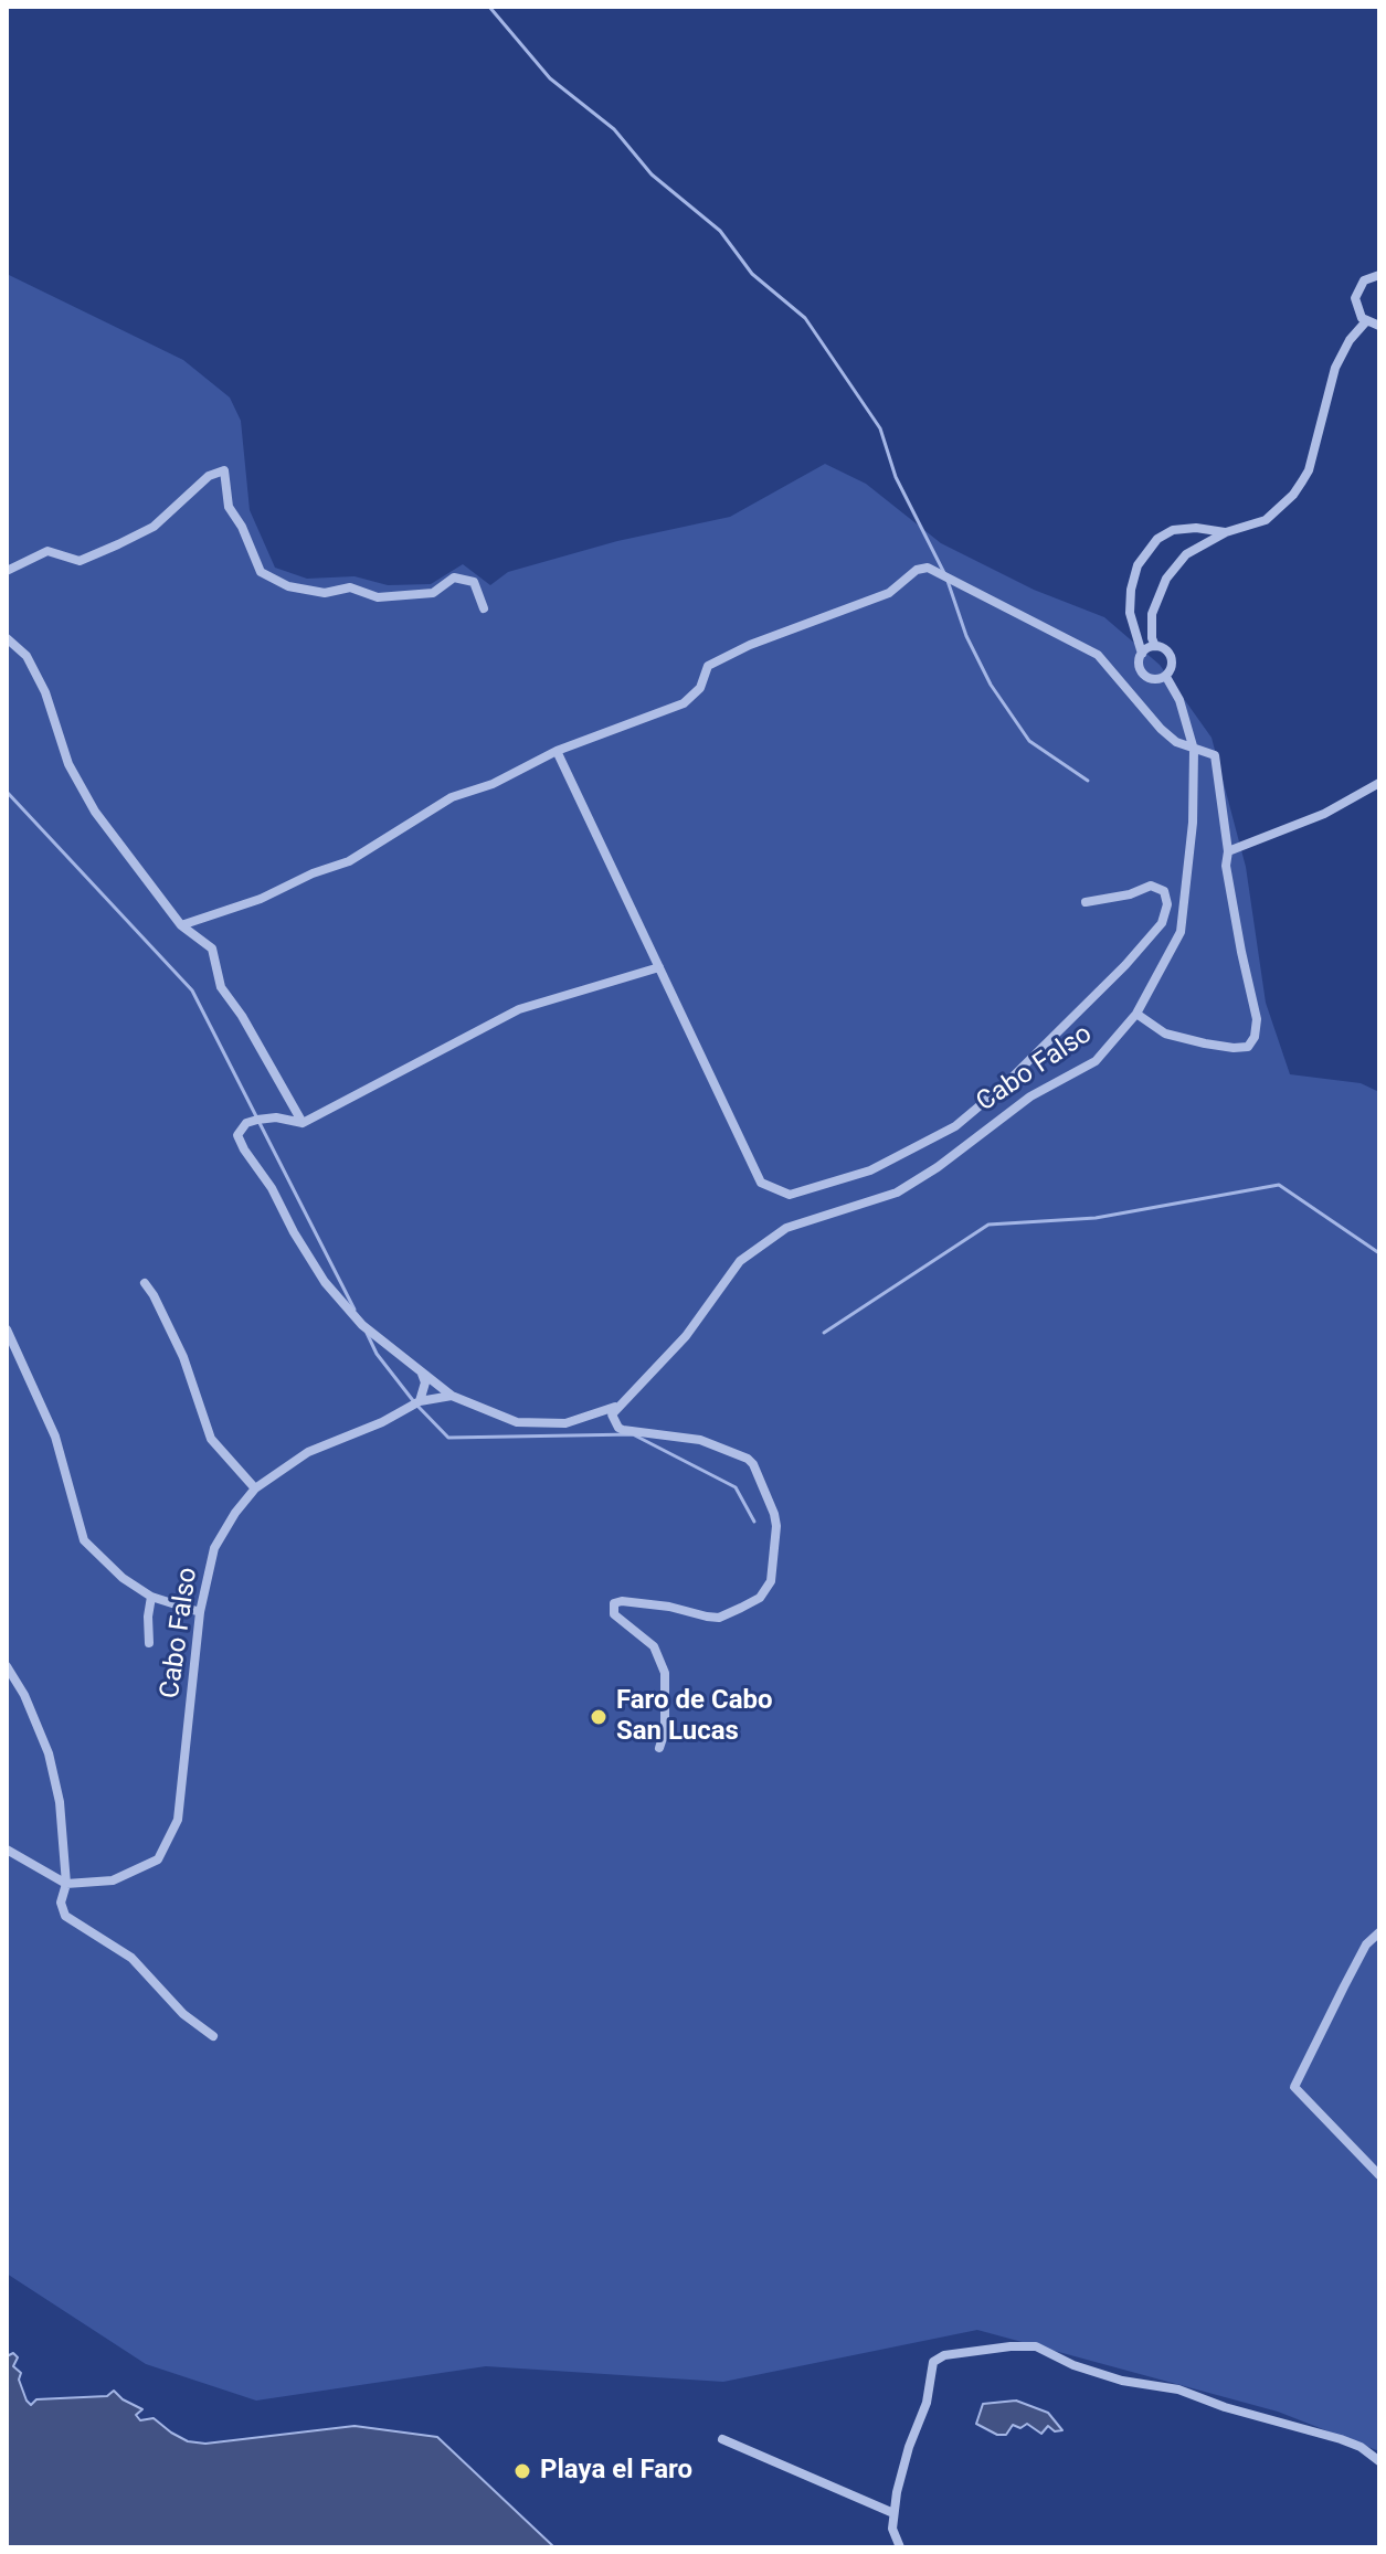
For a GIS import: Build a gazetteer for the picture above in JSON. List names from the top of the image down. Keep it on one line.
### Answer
{"streets":{"street":["Cabo Falso"]},"places":["Faro de Cabo San Lucas","Playa el Faro"]}
